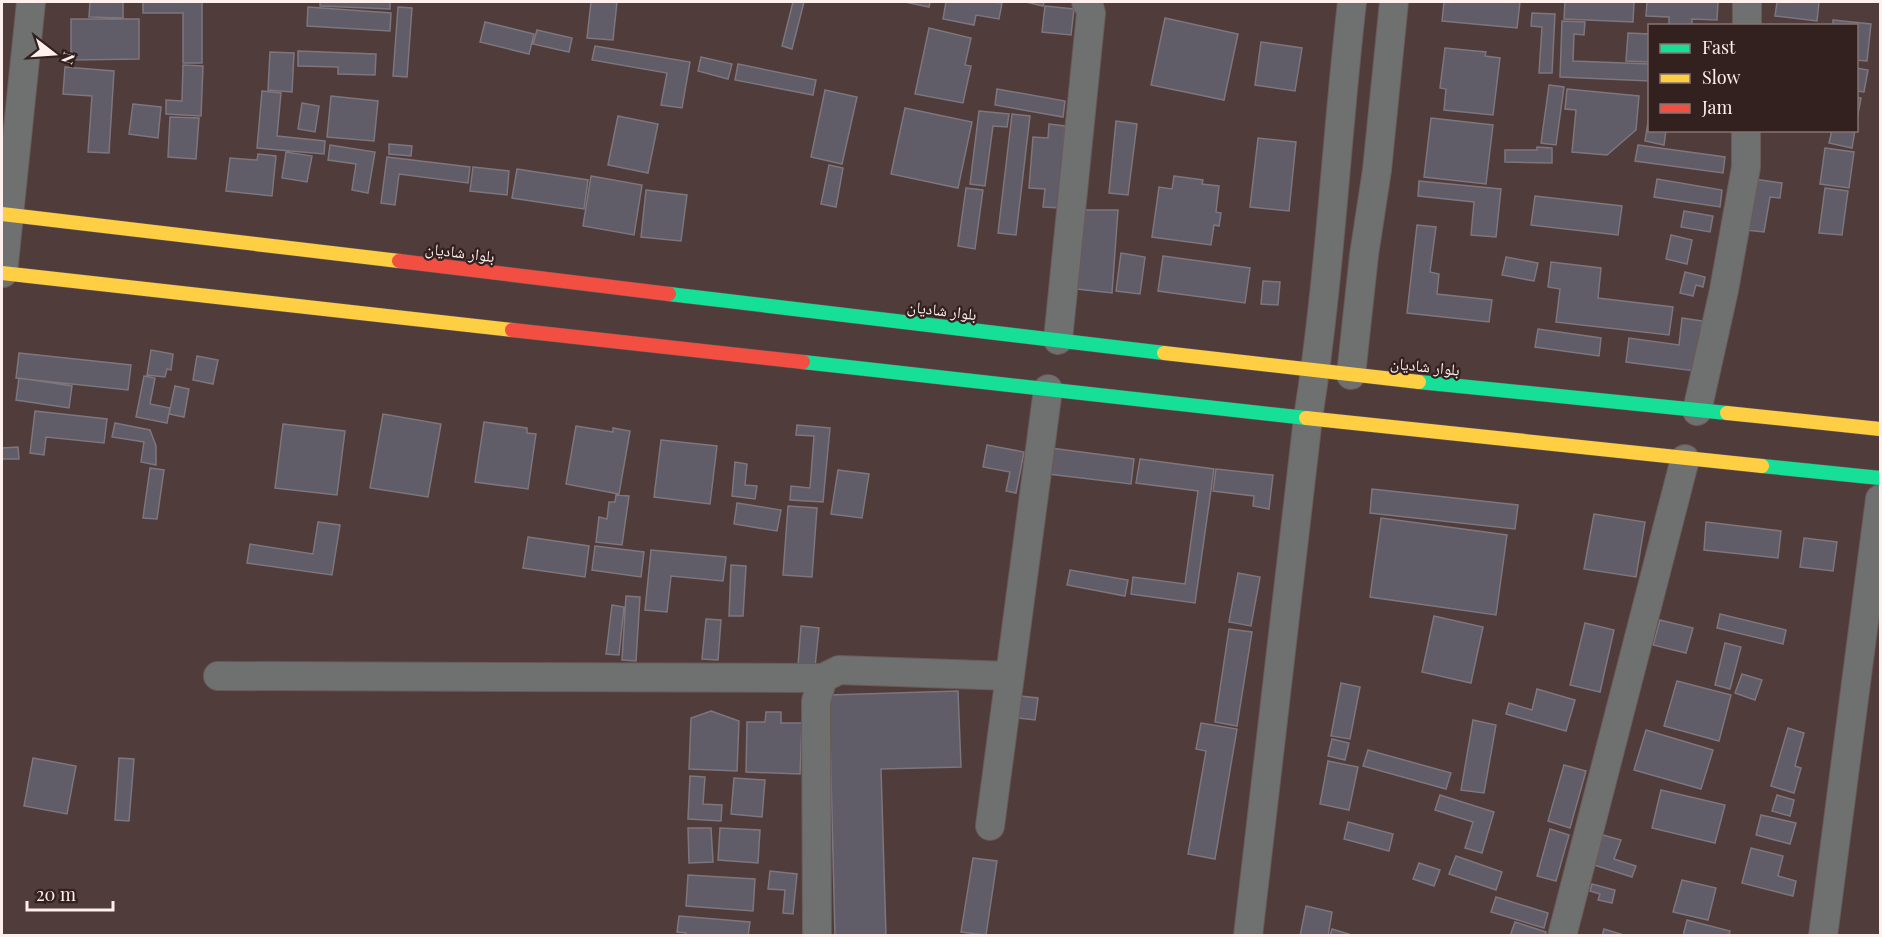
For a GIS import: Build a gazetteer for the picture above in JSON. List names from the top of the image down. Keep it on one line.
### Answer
{"streets":{"main road":["بلوار شادیان"]},"legend":["Fast","Slow","Jam"],"scale_bar":"20 m","north":"right"}
